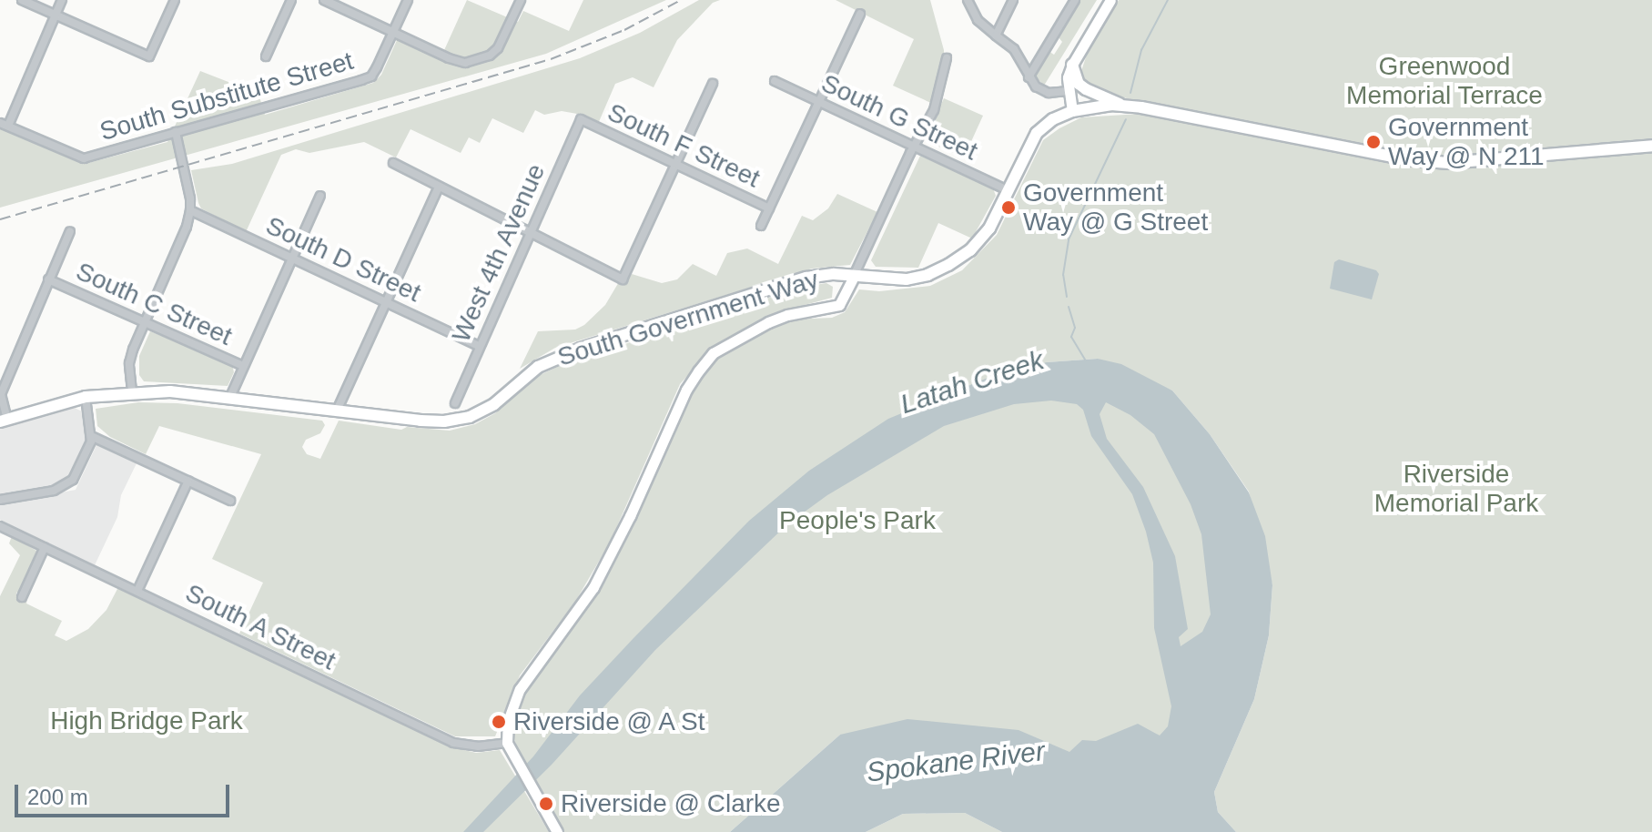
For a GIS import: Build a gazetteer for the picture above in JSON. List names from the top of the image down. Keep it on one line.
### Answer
{"streets":{"main road":["South Government Way"],"street":["South Substitute Street","South G Street","South F Street","West 4th Avenue","South D Street","South C Street","South A Street"]},"crossings":[["South G Street","South Government Way"],["South F Street","West 4th Avenue"],["West 4th Avenue","South D Street"]],"water":["Latah Creek","Spokane River"],"parks":["Greenwood Memorial Terrace","Riverside Memorial Park","People's Park","High Bridge Park"],"places":["Government Way @ N 211","Government Way @ G Street","Riverside @ A St","Riverside @ Clarke"],"scale_bar":"200 m"}
